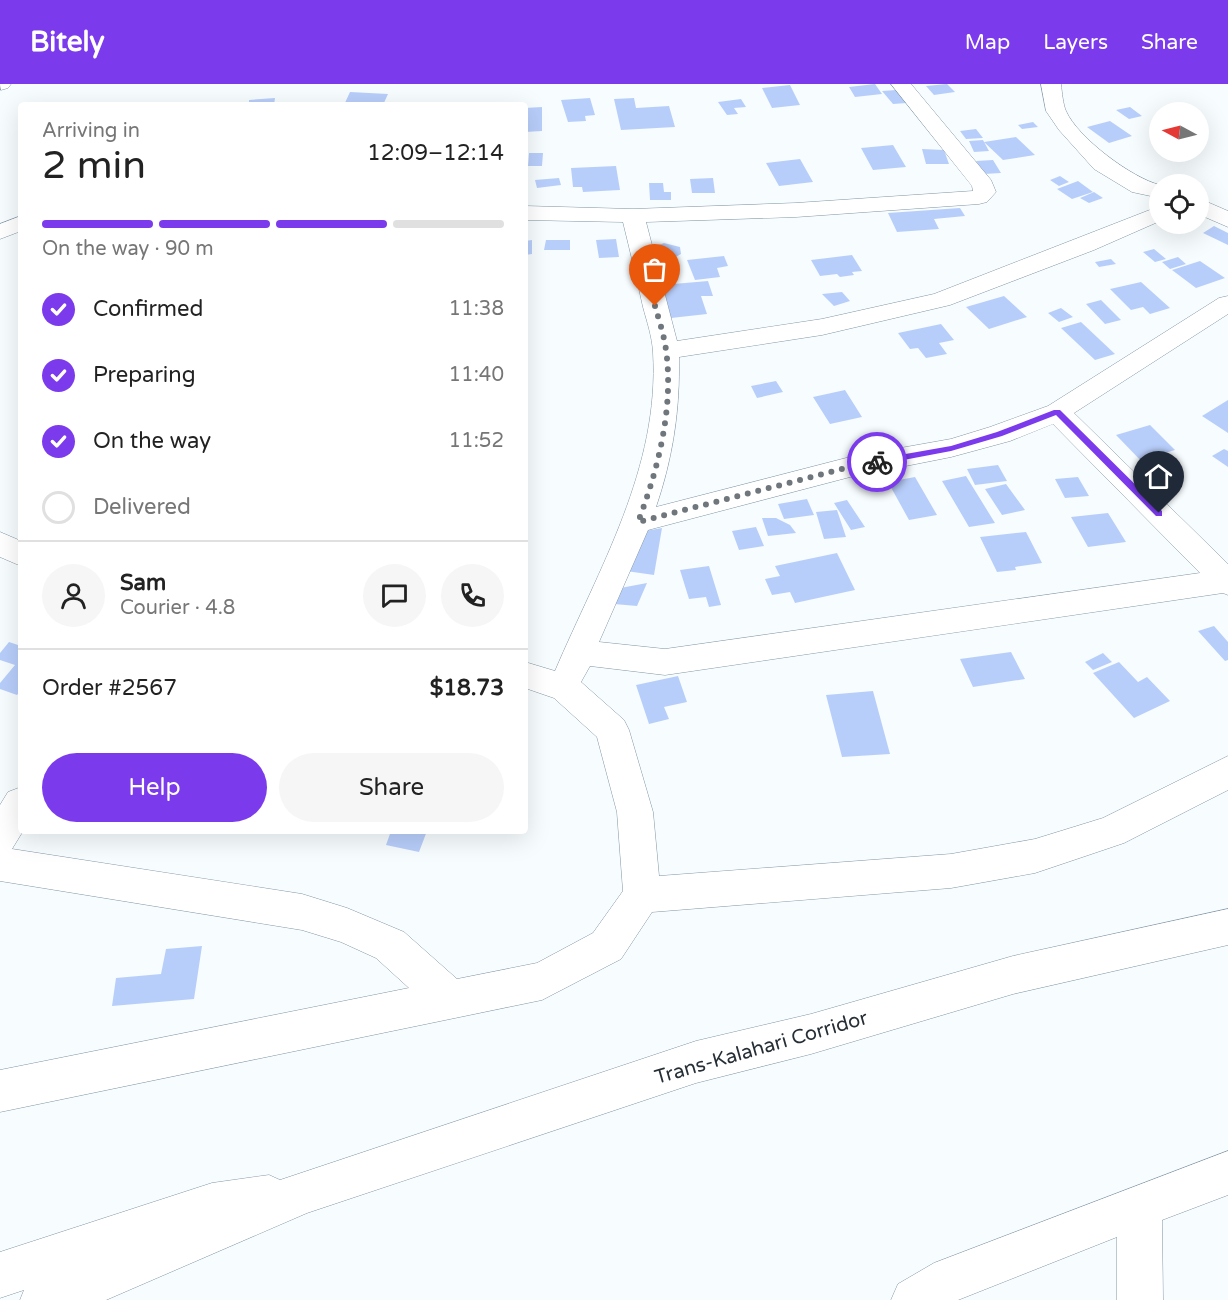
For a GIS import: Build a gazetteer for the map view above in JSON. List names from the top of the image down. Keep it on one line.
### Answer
{"streets":{"main road":["Trans-Kalahari Corridor"]},"north":"left","page":{"header":"Bitely","nav":["Map","Layers","Share"],"heading":["2 min","Arriving in","12:09–12:14"],"panel":["Sam","Courier · 4.8","Order #2567","$18.73"],"bar":"On the way · 90 m","list":[["Confirmed","11:38"],["Preparing","11:40"],["On the way","11:52"],"Delivered"],"buttons":["Help","Share"]}}
